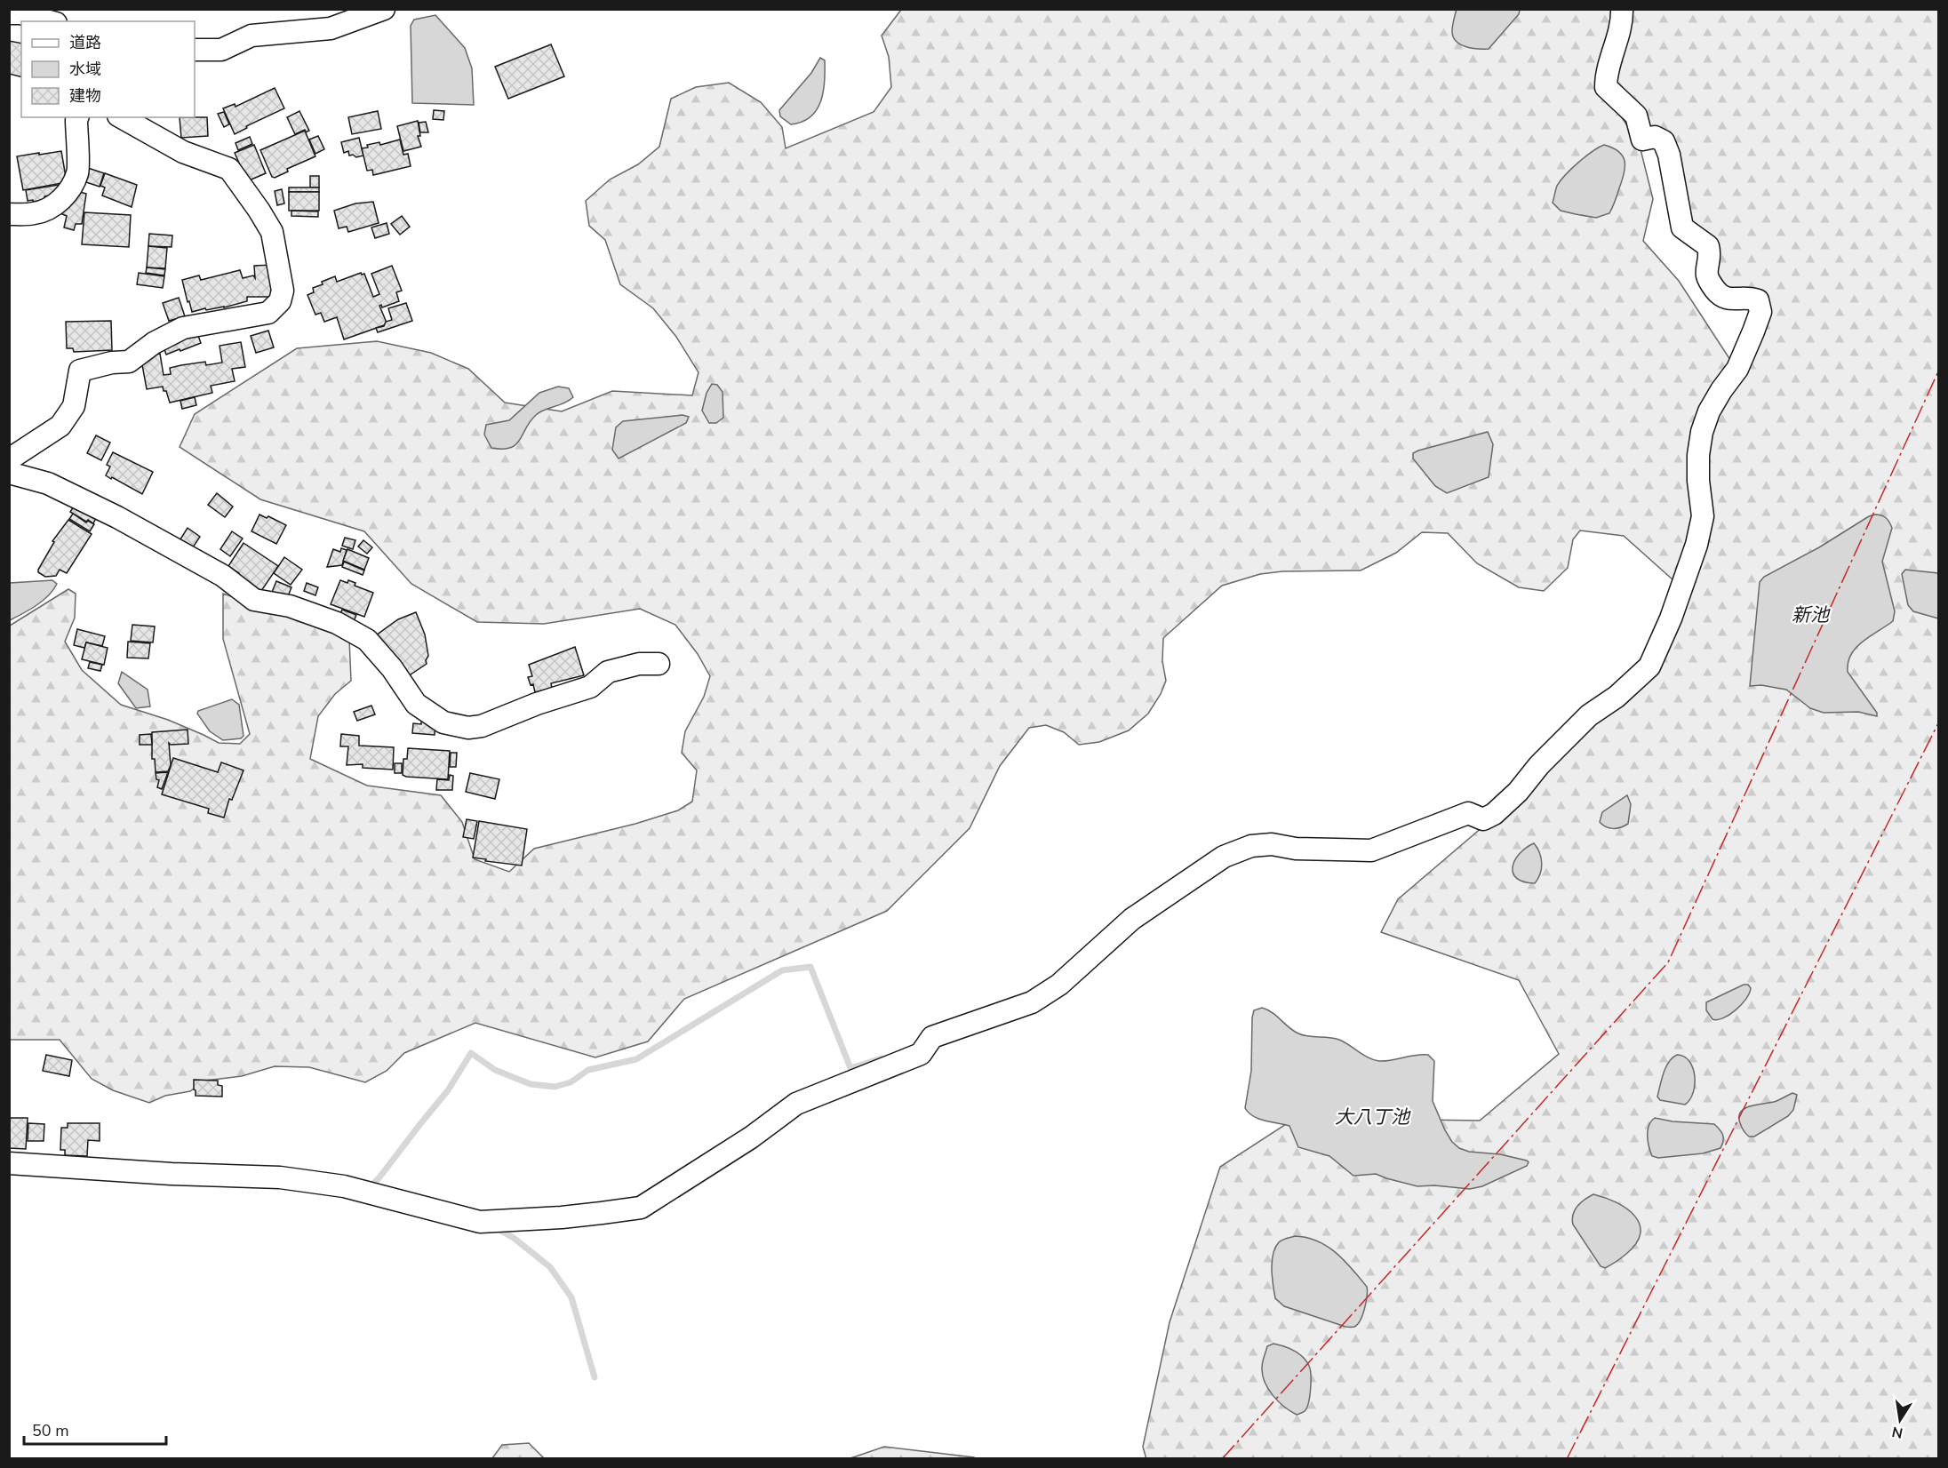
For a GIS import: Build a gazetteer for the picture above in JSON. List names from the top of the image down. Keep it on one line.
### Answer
{"water":["新池","大八丁池"],"legend":["道路","水域","建物"],"scale_bar":"50 m","north":"bottom"}
